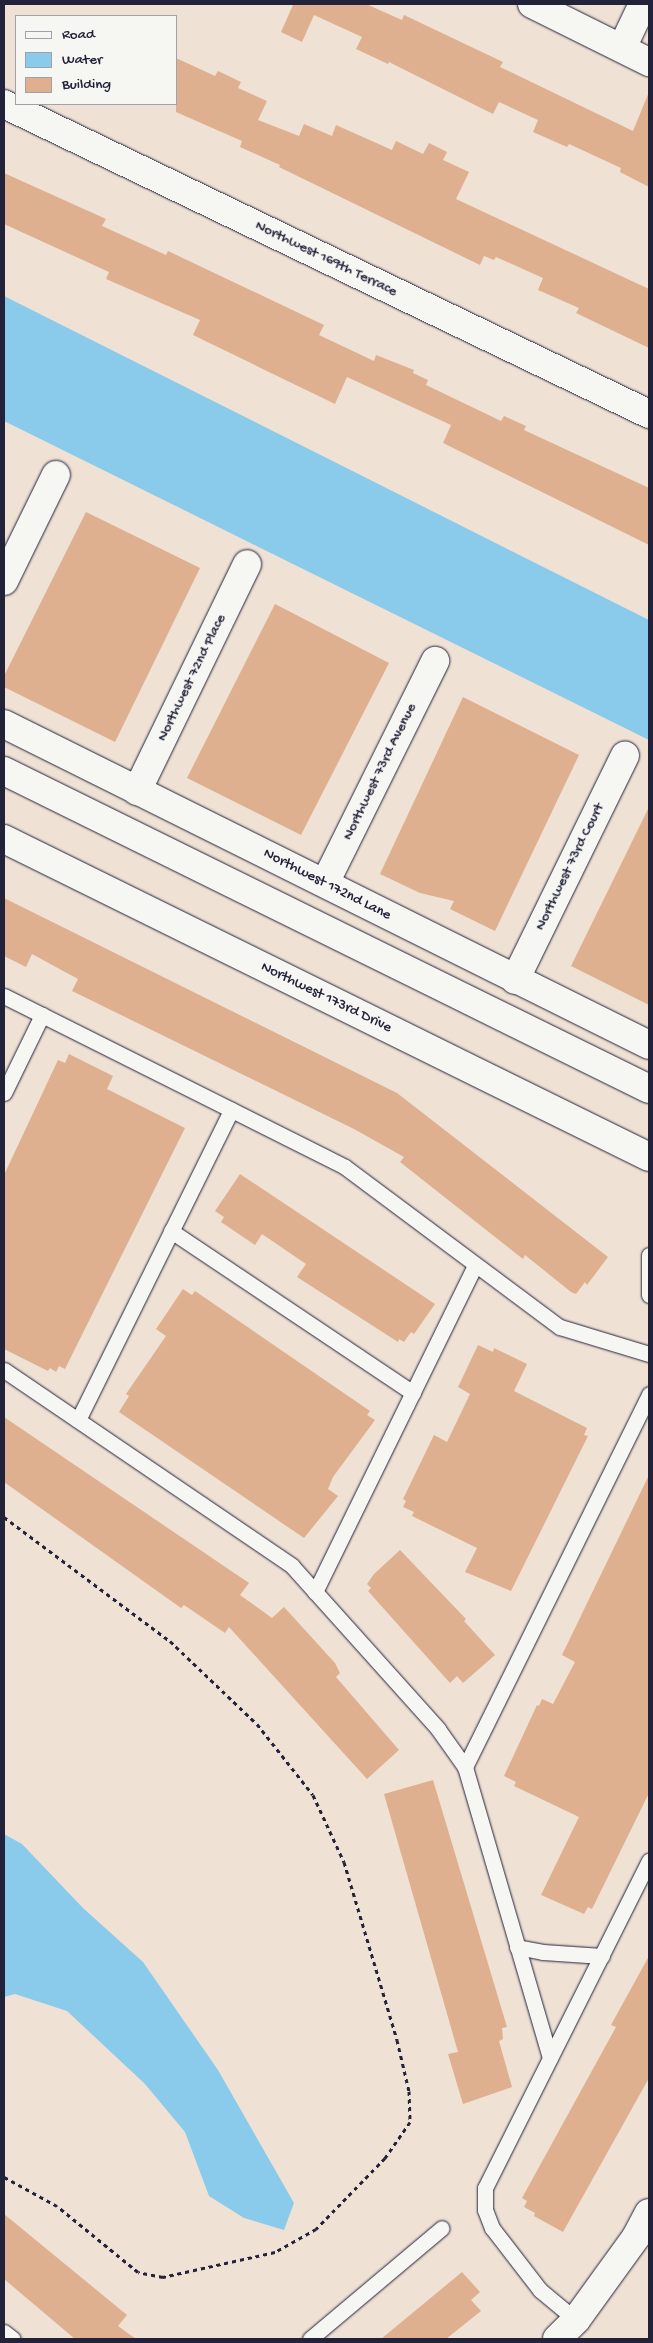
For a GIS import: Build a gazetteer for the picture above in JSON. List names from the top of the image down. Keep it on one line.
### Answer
{"streets":{"street":["Northwest 169th Terrace","Northwest 72nd Place","Northwest 73rd Avenue","Northwest 73rd Court","Northwest 172nd Lane","Northwest 173rd Drive"]},"crossings":[["Northwest 72nd Place","Northwest 172nd Lane"],["Northwest 73rd Avenue","Northwest 172nd Lane"],["Northwest 73rd Court","Northwest 172nd Lane"]],"legend":["Road","Water","Building"]}
